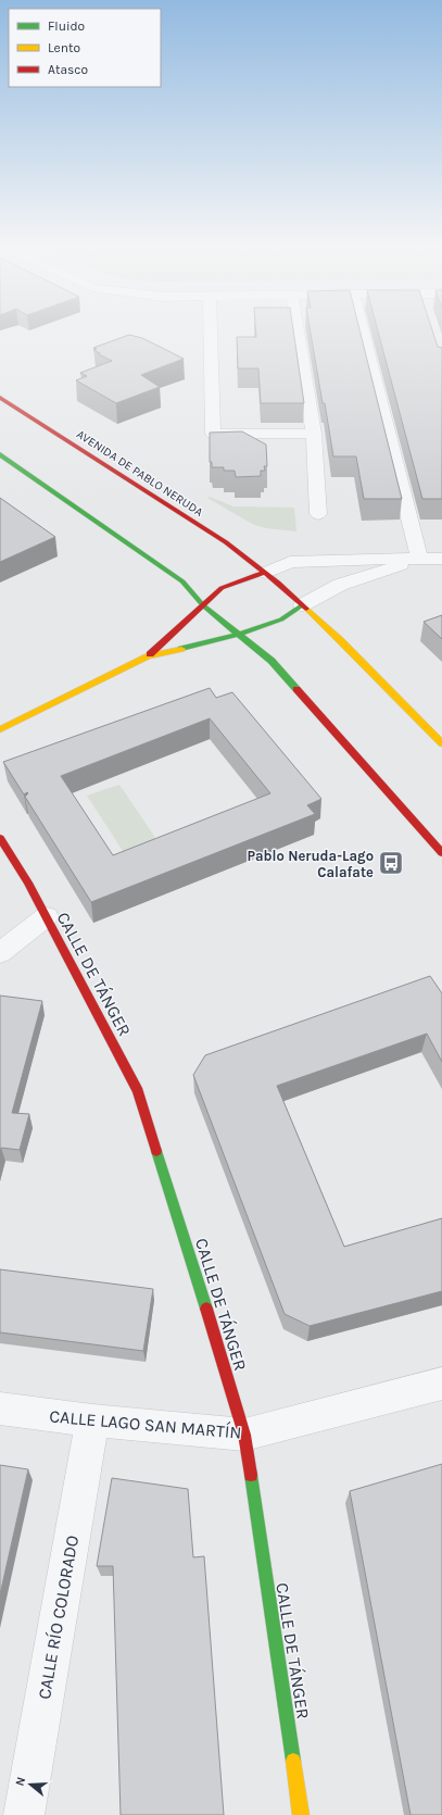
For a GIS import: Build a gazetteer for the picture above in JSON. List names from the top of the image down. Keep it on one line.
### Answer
{"streets":{"main road":["AVENIDA DE PABLO NERUDA","CALLE DE TÁNGER"],"street":["CALLE LAGO SAN MARTÍN","CALLE RÍO COLORADO"]},"crossings":[["CALLE DE TÁNGER","CALLE LAGO SAN MARTÍN"],["CALLE LAGO SAN MARTÍN","CALLE RÍO COLORADO"]],"places":{"bus stop":["Pablo Neruda-Lago Calafate"]},"legend":["Fluido","Lento","Atasco"],"north":"left"}
